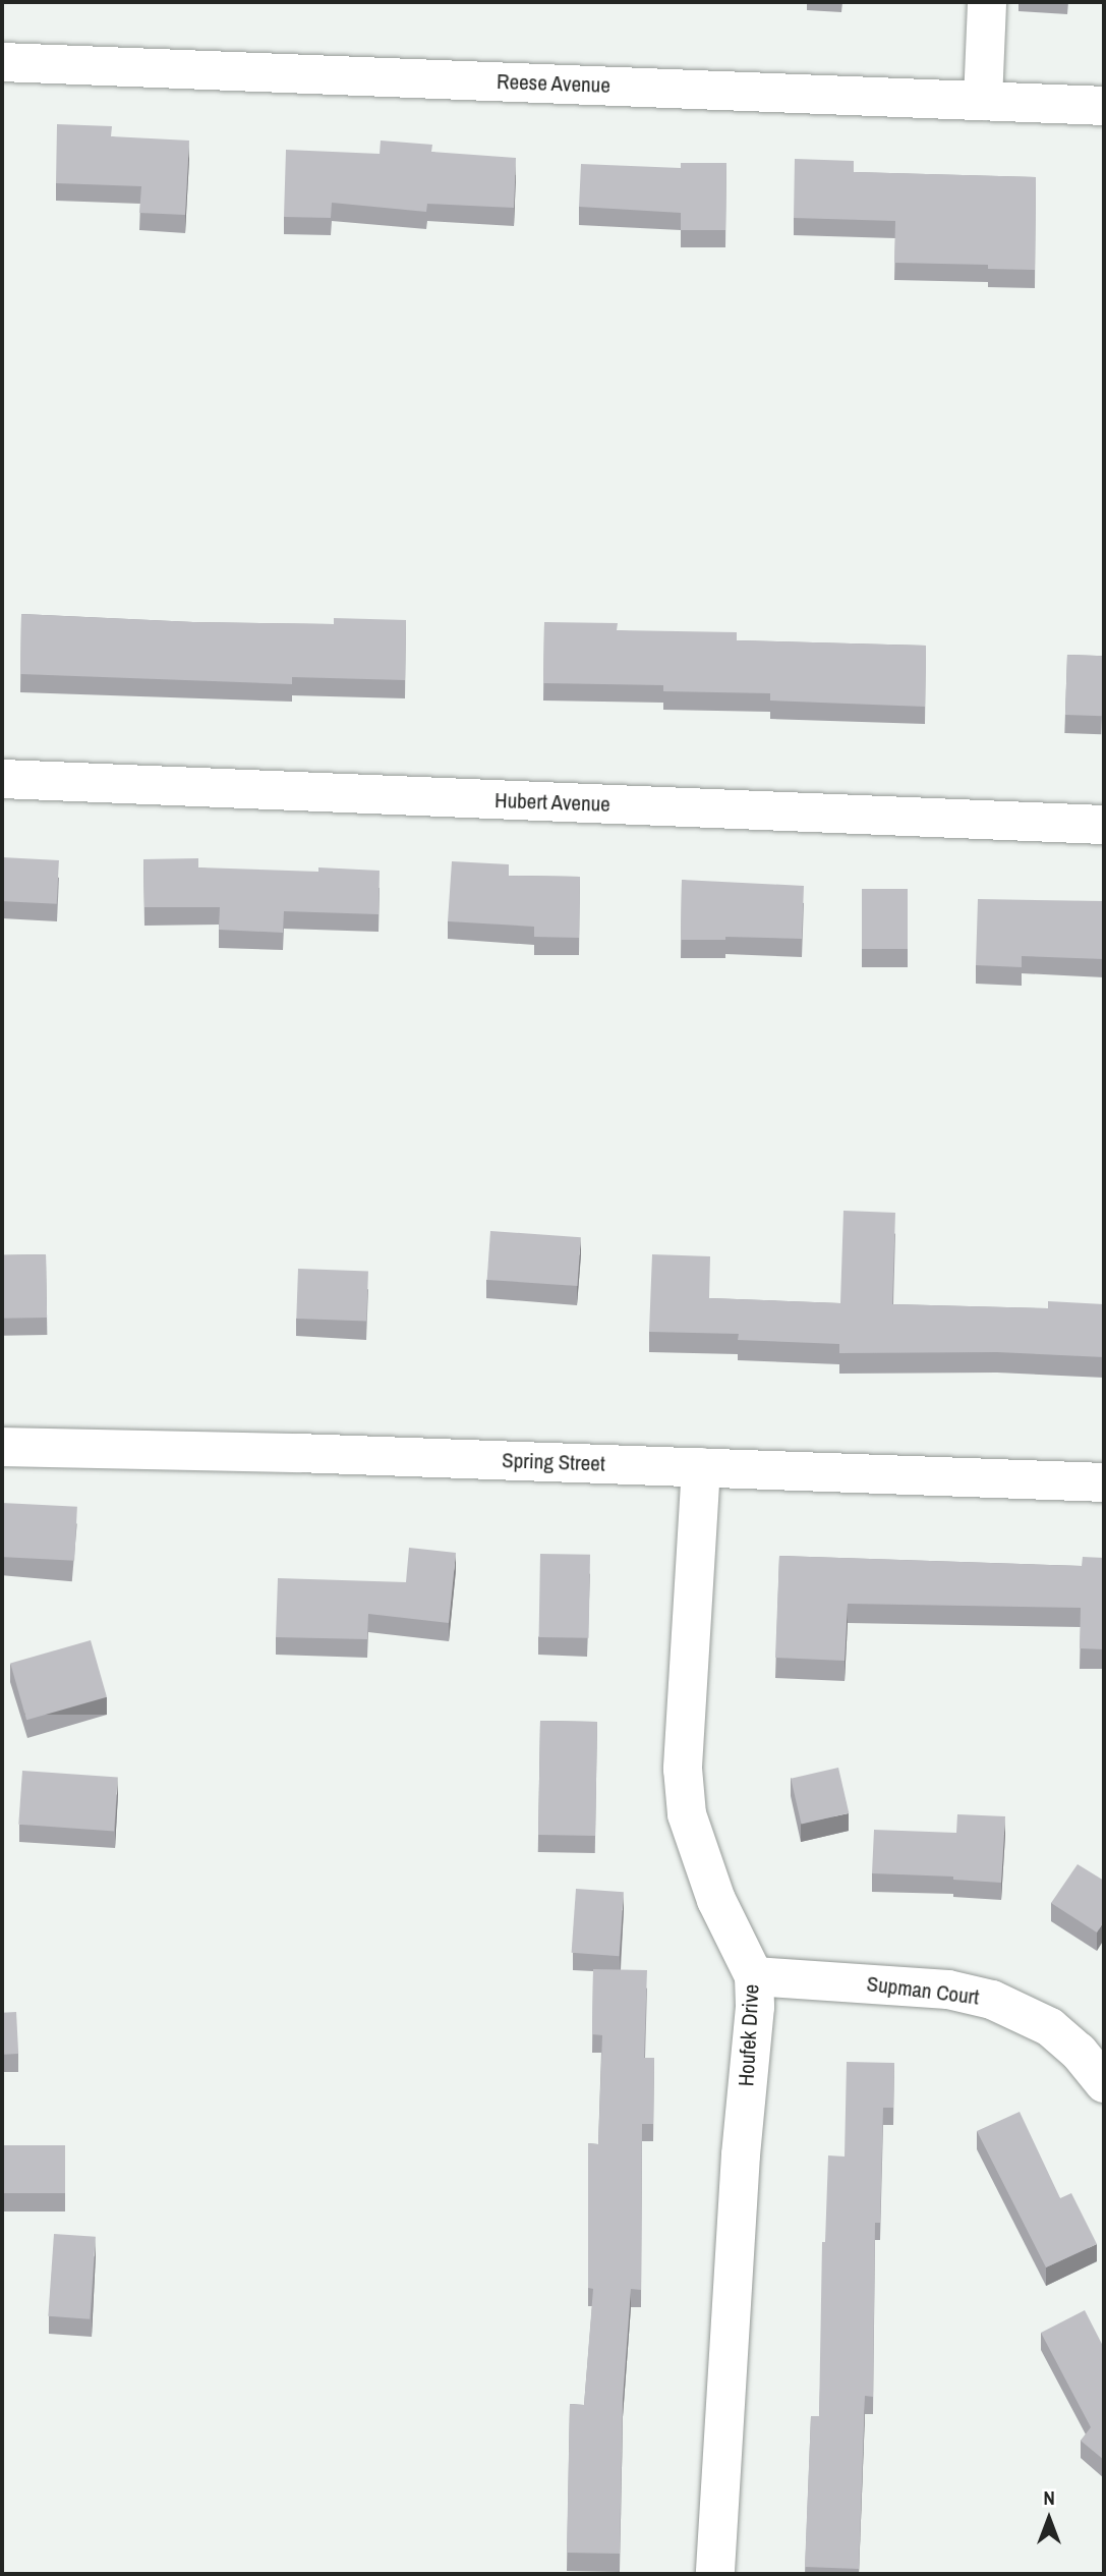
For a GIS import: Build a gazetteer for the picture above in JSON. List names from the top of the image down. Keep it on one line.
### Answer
{"streets":{"street":["Reese Avenue","Hubert Avenue","Spring Street","Supman Court","Houfek Drive"]},"crossings":[["Spring Street","Houfek Drive"],["Supman Court","Houfek Drive"]],"north":"top"}
